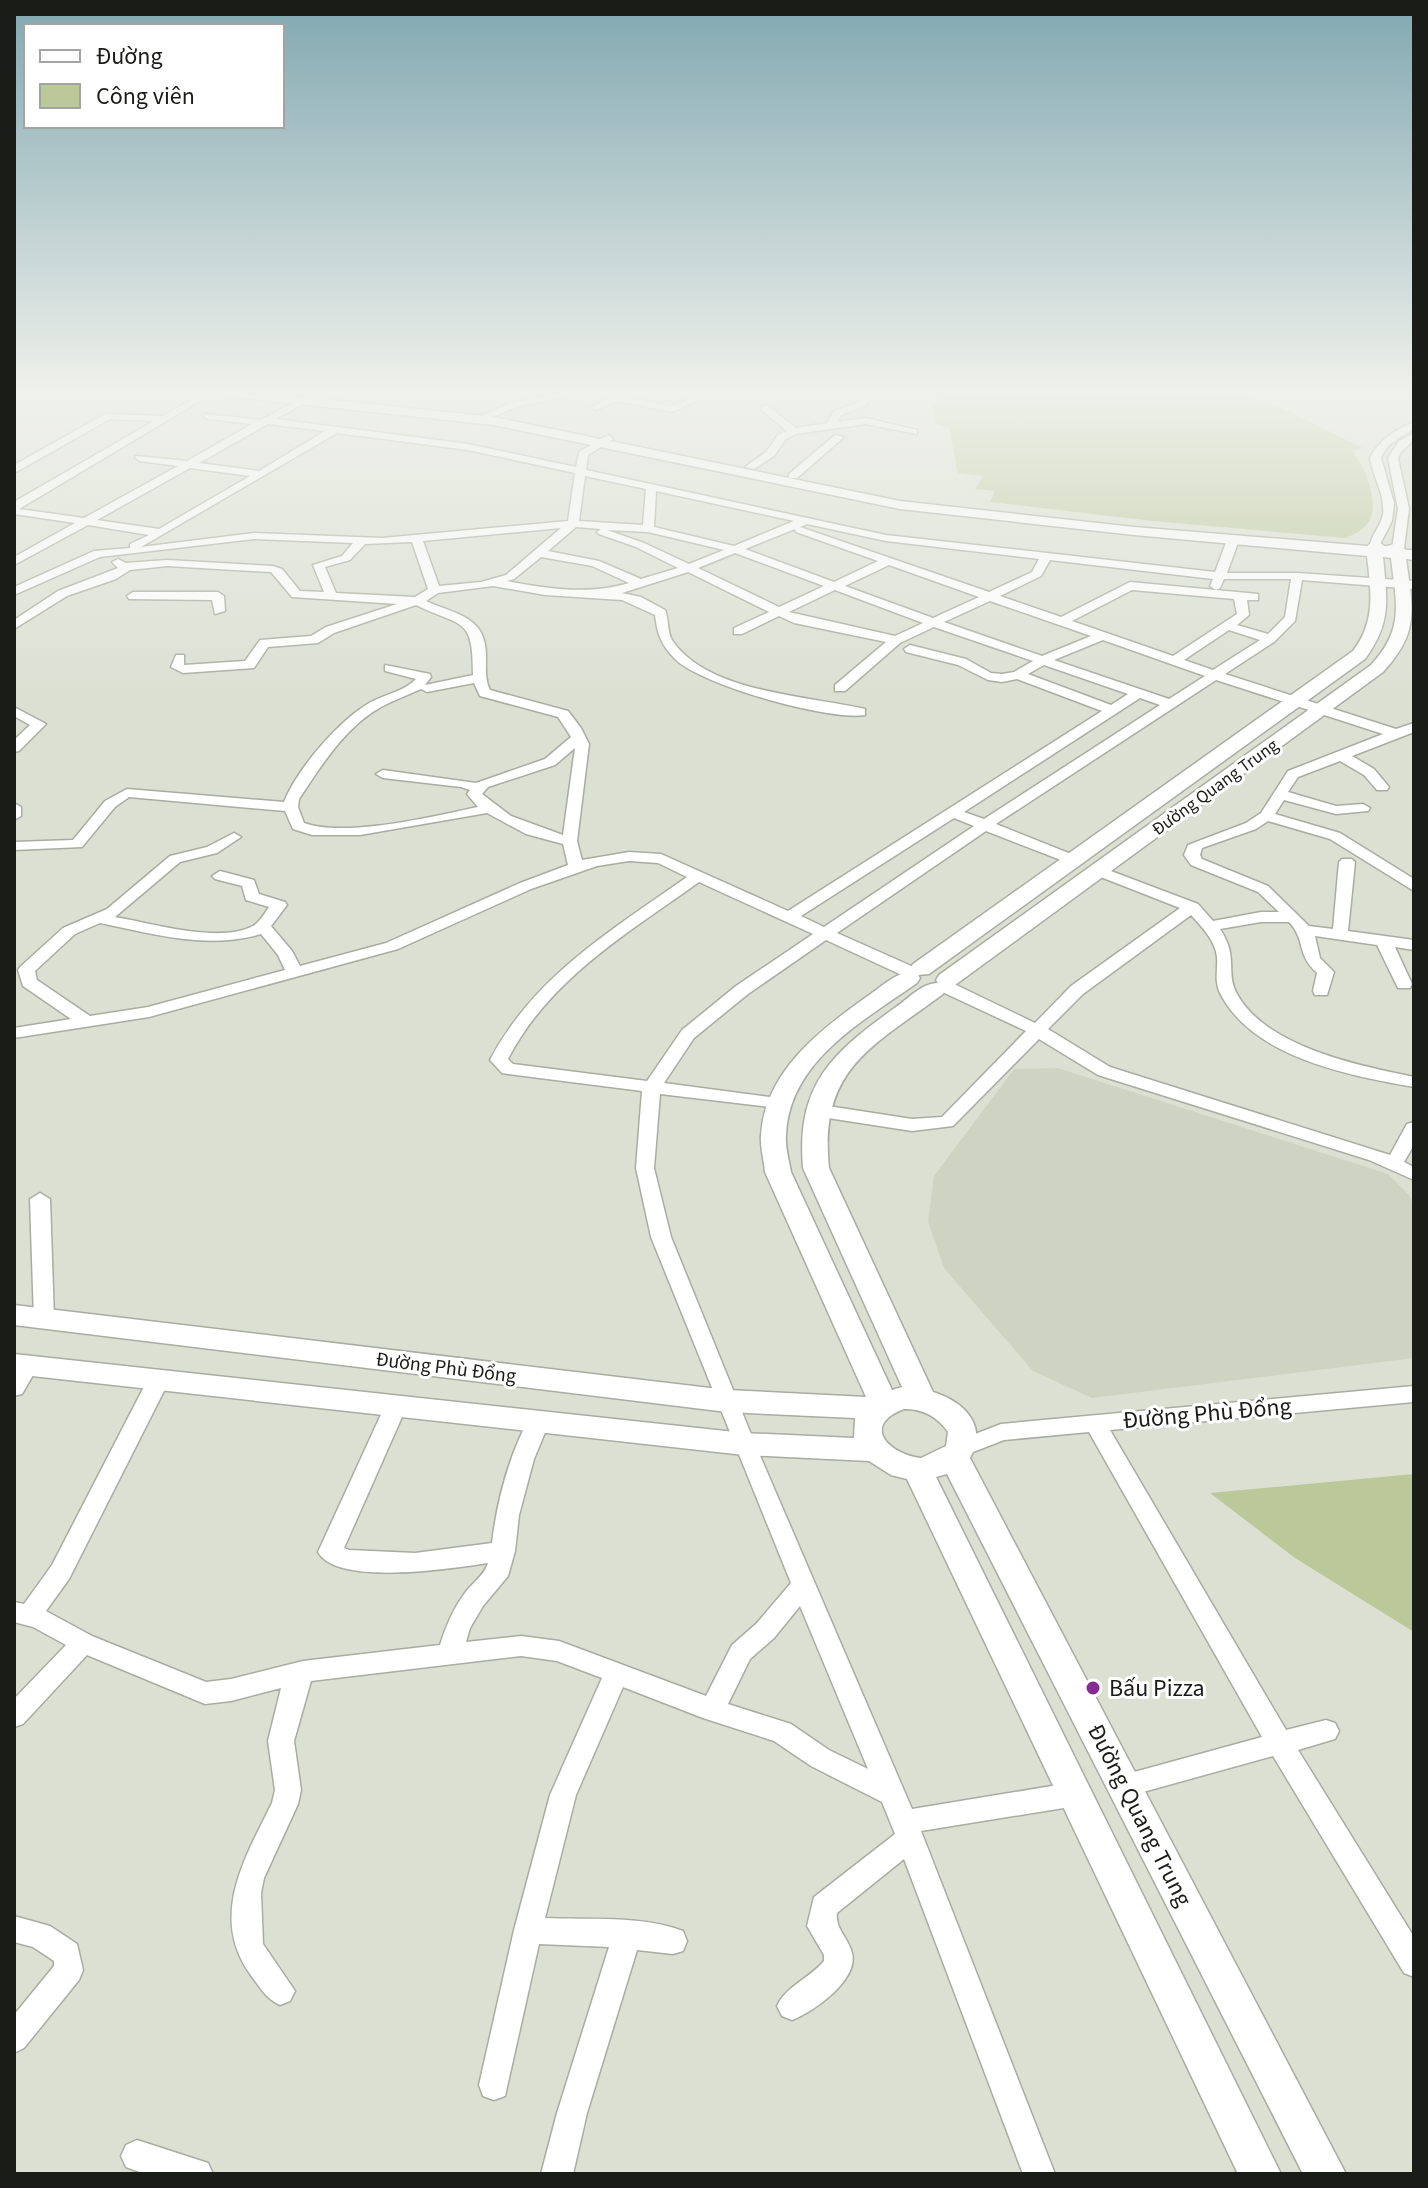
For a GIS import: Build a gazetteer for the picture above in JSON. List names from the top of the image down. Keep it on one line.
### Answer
{"streets":{"main road":["Đường Quang Trung","Đường Phù Đổng"]},"crossings":[["Đường Quang Trung","Đường Phù Đổng"]],"places":["Bấu Pizza"],"legend":["Đường","Công viên"]}
